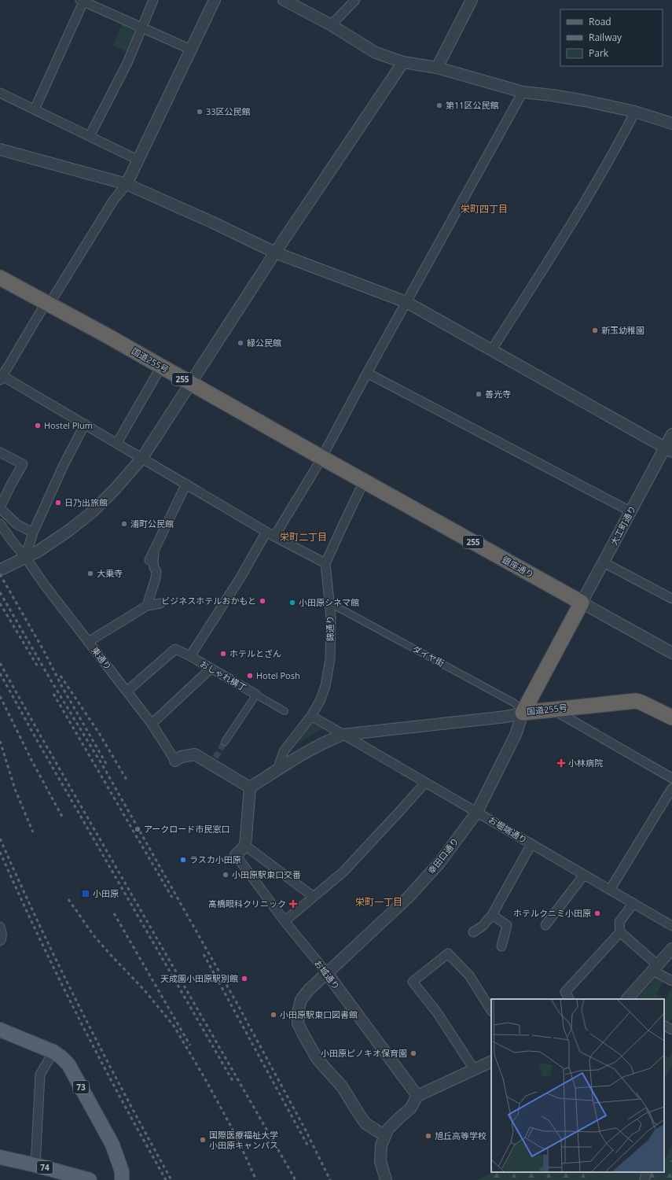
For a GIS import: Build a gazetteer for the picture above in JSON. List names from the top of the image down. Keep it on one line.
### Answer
{"streets":{"highway":["国道255号","255","銀座通り"],"main road":["73","74"],"street":["大工町通り","錦通り","ダイヤ街","東通り","おしゃれ横丁","お堀端通り","幸田口通り","お城通り"]},"crossings":[["国道255号","大工町通り"],["国道255号","銀座通り"],["国道255号","ダイヤ街"],["国道255号","幸田口通り"],["大工町通り","銀座通り"],["錦通り","ダイヤ街"],["錦通り","お堀端通り"],["ダイヤ街","幸田口通り"],["東通り","おしゃれ横丁"],["お堀端通り","幸田口通り"],["幸田口通り","お城通り"]],"districts":["栄町四丁目","栄町二丁目","栄町一丁目"],"places":{"other":["第11区公民館","33区公民館","新玉幼稚園","緑公民館","善光寺","Hostel Plum","日乃出旅館","浦町公民館","大乗寺","ビジネスホテルおかもと","小田原シネマ館","ホテルとざん","Hotel Posh","アークロード市民窓口","ラスカ小田原","小田原駅東口交番","ホテルクニミ小田原","天成園小田原駅別館","小田原駅東口図書館","小田原ピノキオ保育園","旭丘高等学校","国際医療福祉大学 小田原キャンパス"],"health":["小林病院","髙橋眼科クリニック"],"transit":["小田原"]},"legend":["Road","Railway","Park"]}
